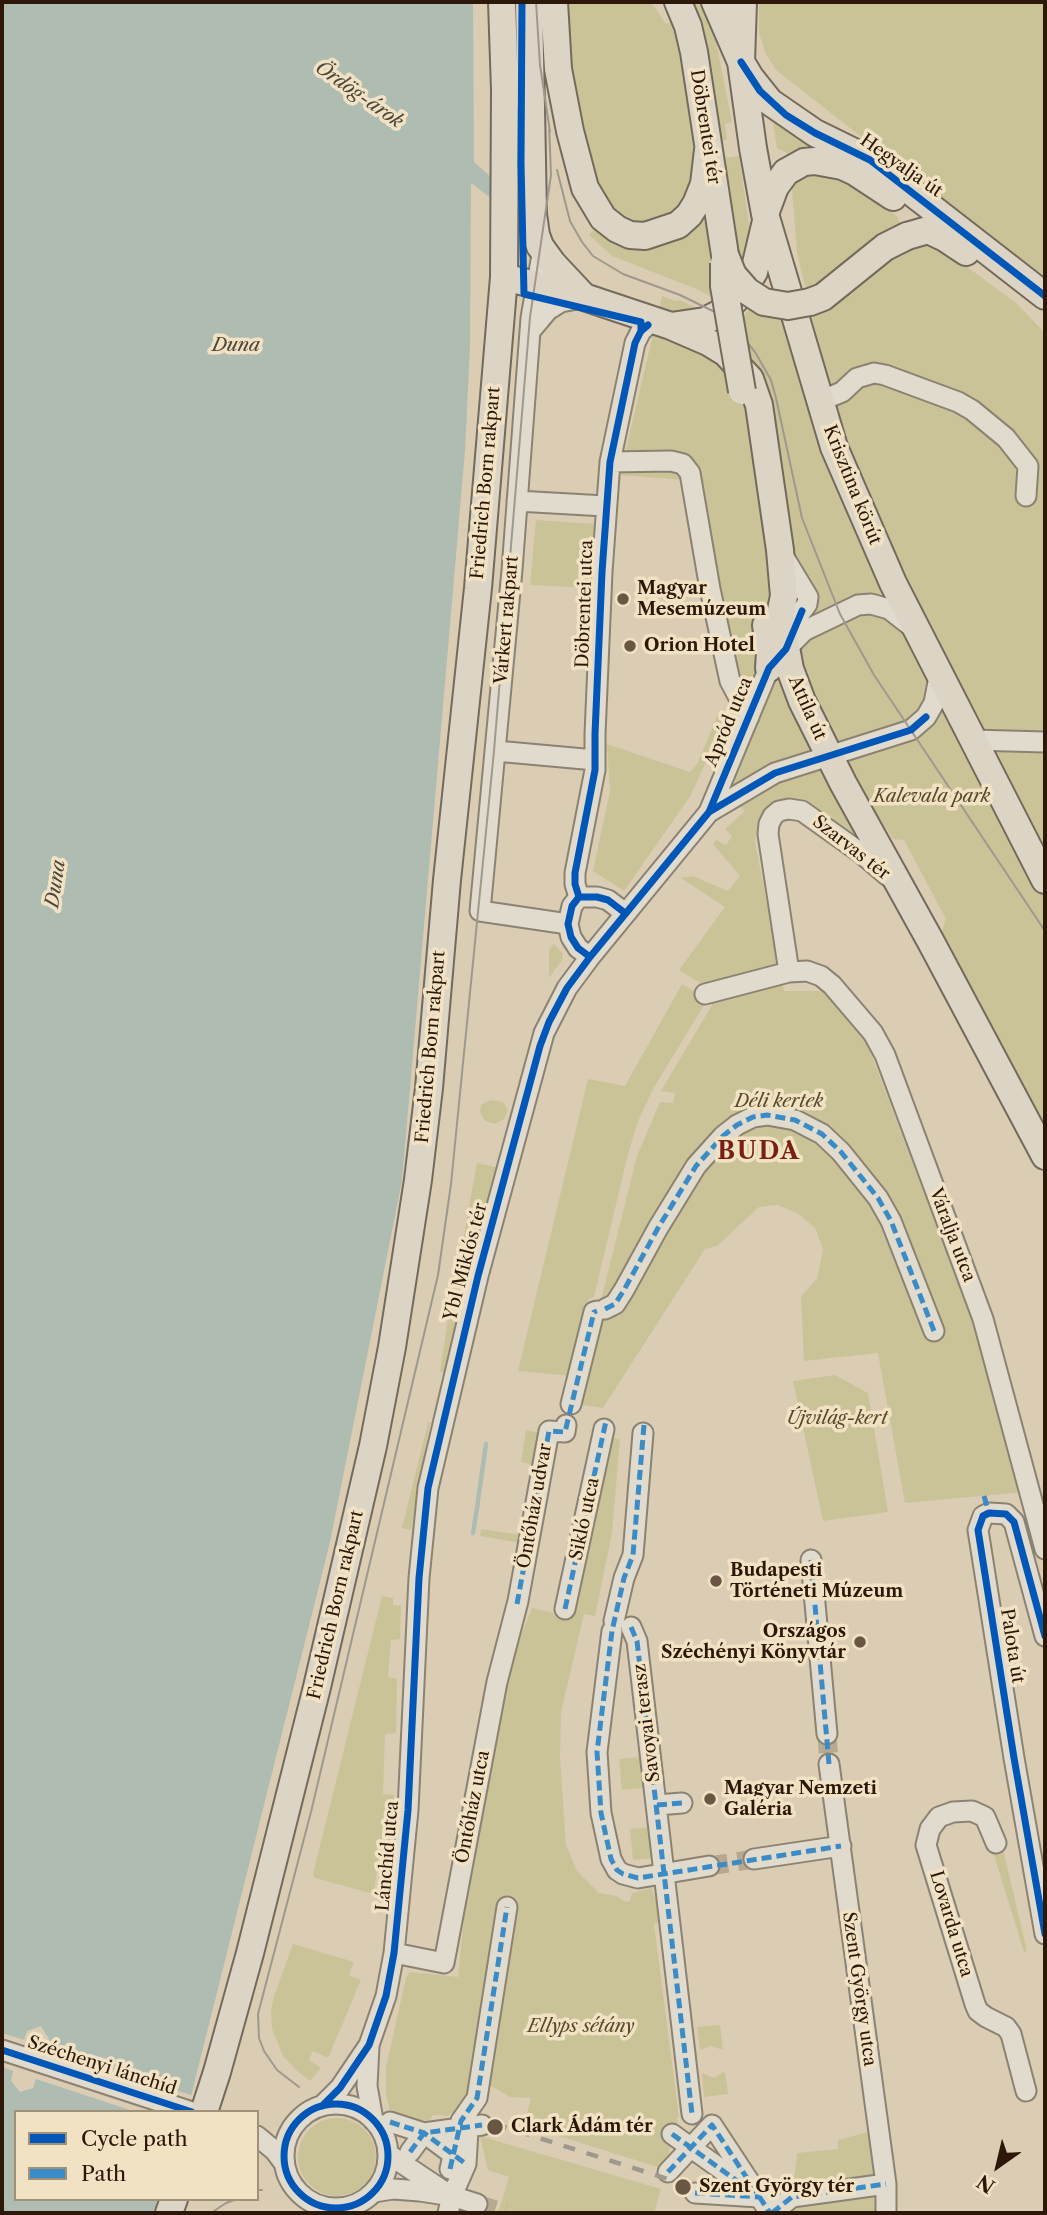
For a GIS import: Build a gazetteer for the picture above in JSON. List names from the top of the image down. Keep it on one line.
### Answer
{"streets":{"main road":["Döbrentei tér","Hegyalja út","Friedrich Born rakpart","Krisztina körút","Attila út"],"street":["Döbrentei utca","Várkert rakpart","Apród utca","Szarvas tér","Váralja utca","Ybl Miklós tér","Öntőház udvar","Sikló utca","Palota út","Savoyai terasz","Öntőház utca","Lánchíd utca","Lovarda utca","Szent György utca","Széchenyi lánchíd"]},"crossings":[["Hegyalja út","Krisztina körút"],["Krisztina körút","Attila út"],["Krisztina körút","Apród utca"],["Döbrentei utca","Várkert rakpart"],["Döbrentei utca","Attila út"],["Attila út","Apród utca"],["Attila út","Szarvas tér"],["Apród utca","Ybl Miklós tér"],["Szarvas tér","Váralja utca"],["Ybl Miklós tér","Lánchíd utca"],["Öntőház udvar","Öntőház utca"],["Öntőház utca","Lánchíd utca"]],"districts":["BUDA"],"water":["Ördög-árok","Duna"],"parks":["Kalevala park","Déli kertek","Újvilág-kert","Ellyps sétány"],"places":["Magyar Mesemúzeum","Orion Hotel","Budapesti Történeti Múzeum","Országos Széchényi Könyvtár","Magyar Nemzeti Galéria","Clark Ádám tér","Szent György tér"],"legend":["Cycle path","Path"],"north":"bottom left"}
